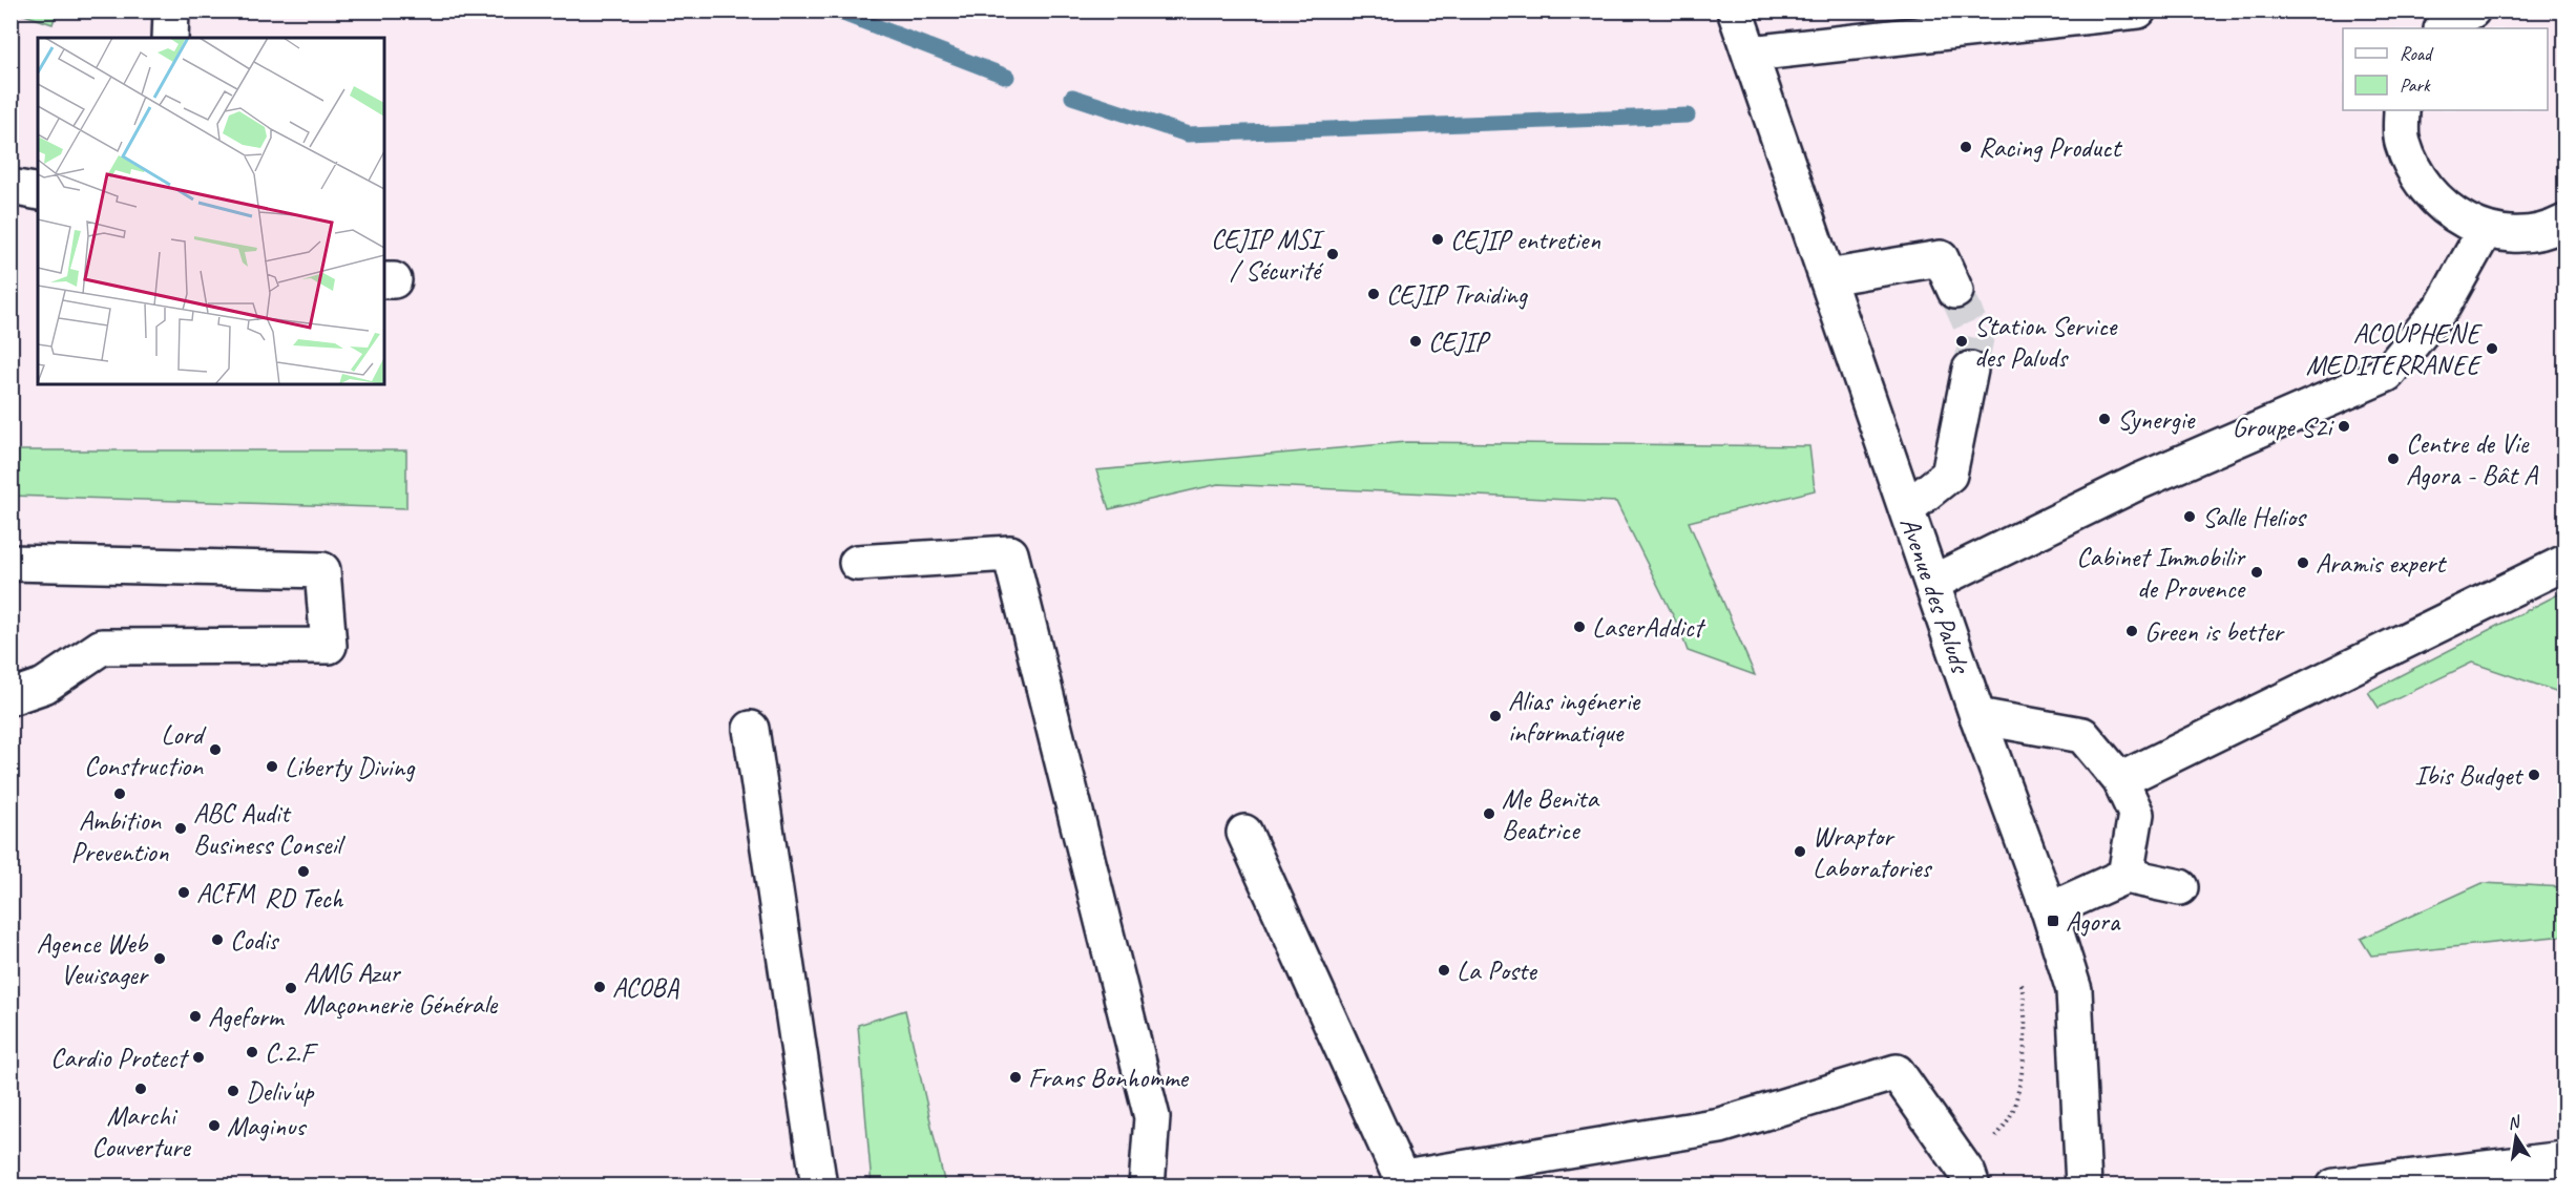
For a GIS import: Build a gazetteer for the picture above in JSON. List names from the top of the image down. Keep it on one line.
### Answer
{"streets":{"street":["Avenue des Paluds"]},"places":{"other":["Racing Product","CEJIP entretien","CEJIP MSI / Sécurité","CEJIP Traiding","CEJIP","Station Service des Paluds","ACOUPHENE MEDITERRANEE","Synergie","Groupe S2i","Centre de Vie Agora - Bât A","Salle Helios","Aramis expert","Cabinet Immobilir de Provence","LaserAddict","Green is better","Alias ingénerie informatique","Lord Construction","Liberty Diving","Ibis Budget","Ambition Prevention","Me Benita Beatrice","ABC Audit Business Conseil","Wraptor Laboratories","RD Tech","ACFM","Codis","Agence Web Veuisager","La Poste","ACOBA","AMG Azur Maçonnerie Générale","Ageform","C.2.F","Cardio Protect","Frans Bonhomme","Marchi Couverture","Deliv'up","Maginus"],"transit":["Agora"]},"legend":["Road","Park"],"north":"top"}
